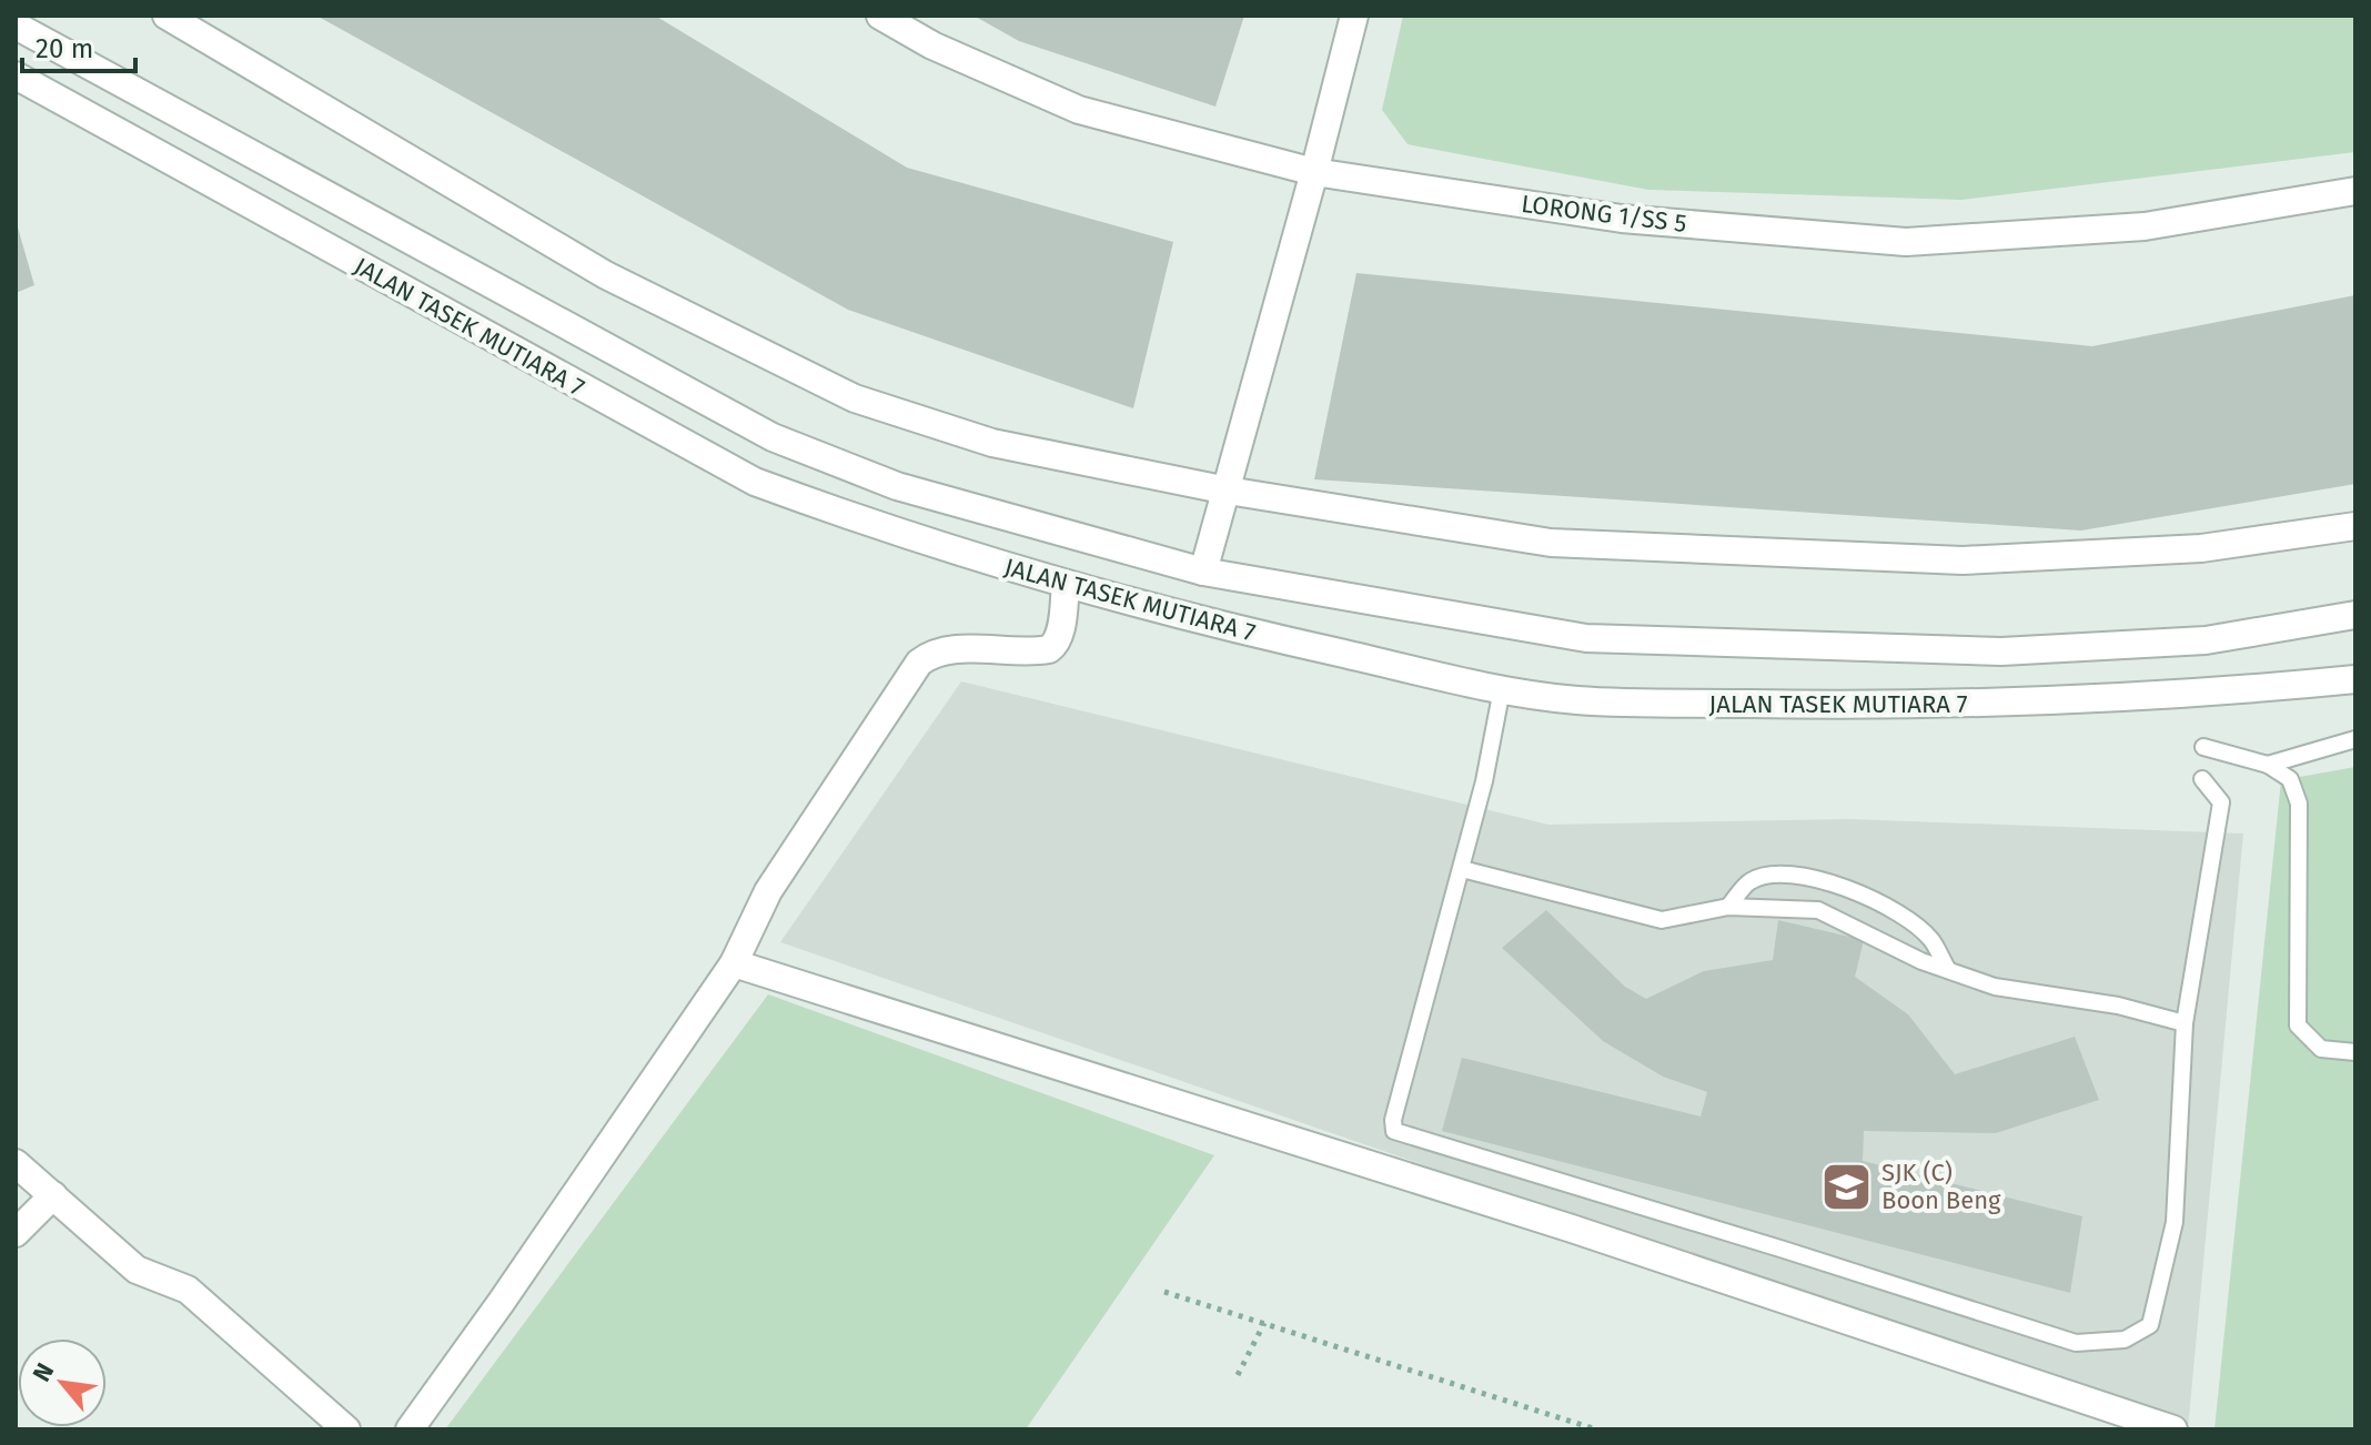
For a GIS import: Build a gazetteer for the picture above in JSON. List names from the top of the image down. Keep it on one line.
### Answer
{"streets":{"street":["LORONG 1/SS 5","JALAN TASEK MUTIARA 7"]},"places":{"school or university":["SJK (C) Boon Beng"]},"scale_bar":"20 m","north":"top left"}
